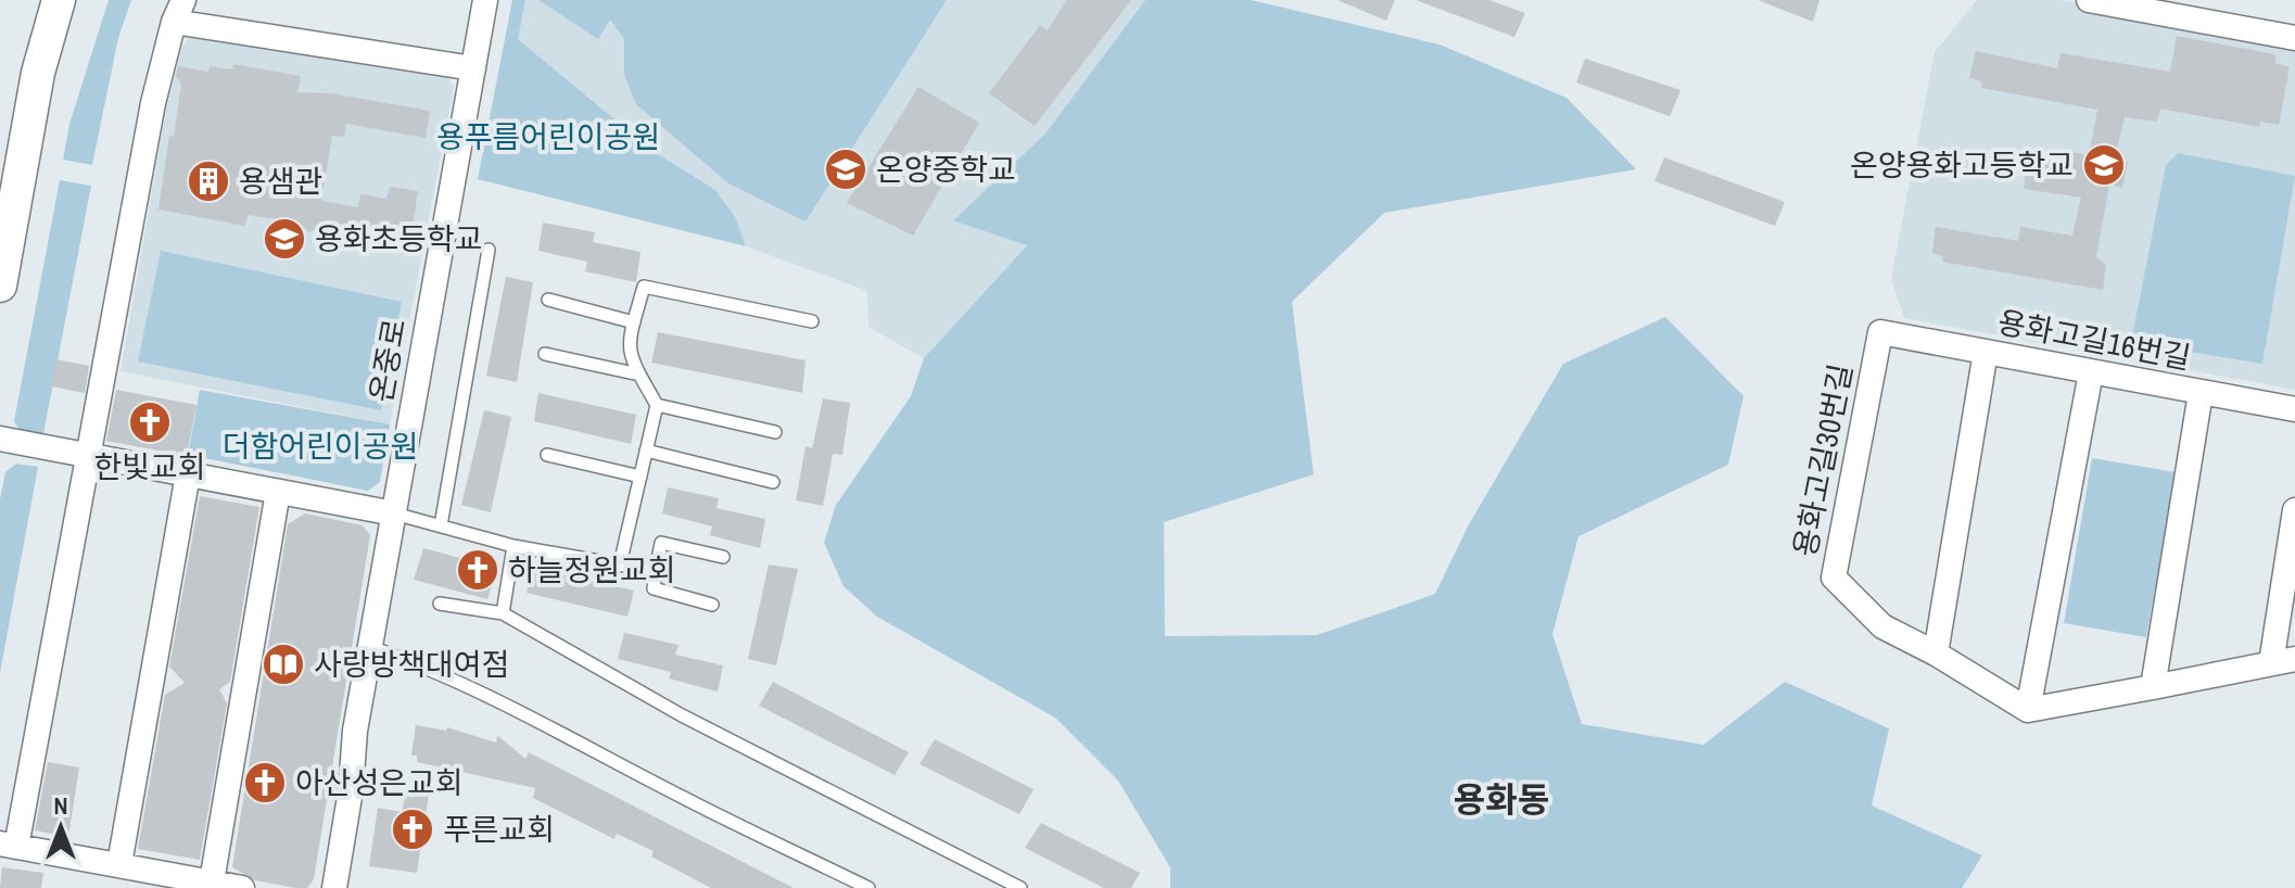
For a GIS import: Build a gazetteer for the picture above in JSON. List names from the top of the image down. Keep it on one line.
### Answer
{"streets":{"street":["용화고길16번길","온중로","용화고길30번길"]},"crossings":[["용화고길16번길","용화고길30번길"]],"districts":["용화동"],"parks":["용푸름어린이공원","더함어린이공원"],"places":{"school or university":["온양용화고등학교","온양중학교","용화초등학교"],"building":["용샘관"],"church":["한빛교회","하늘정원교회","아산성은교회","푸른교회"],"library":["사랑방책대여점"]},"north":"top"}
